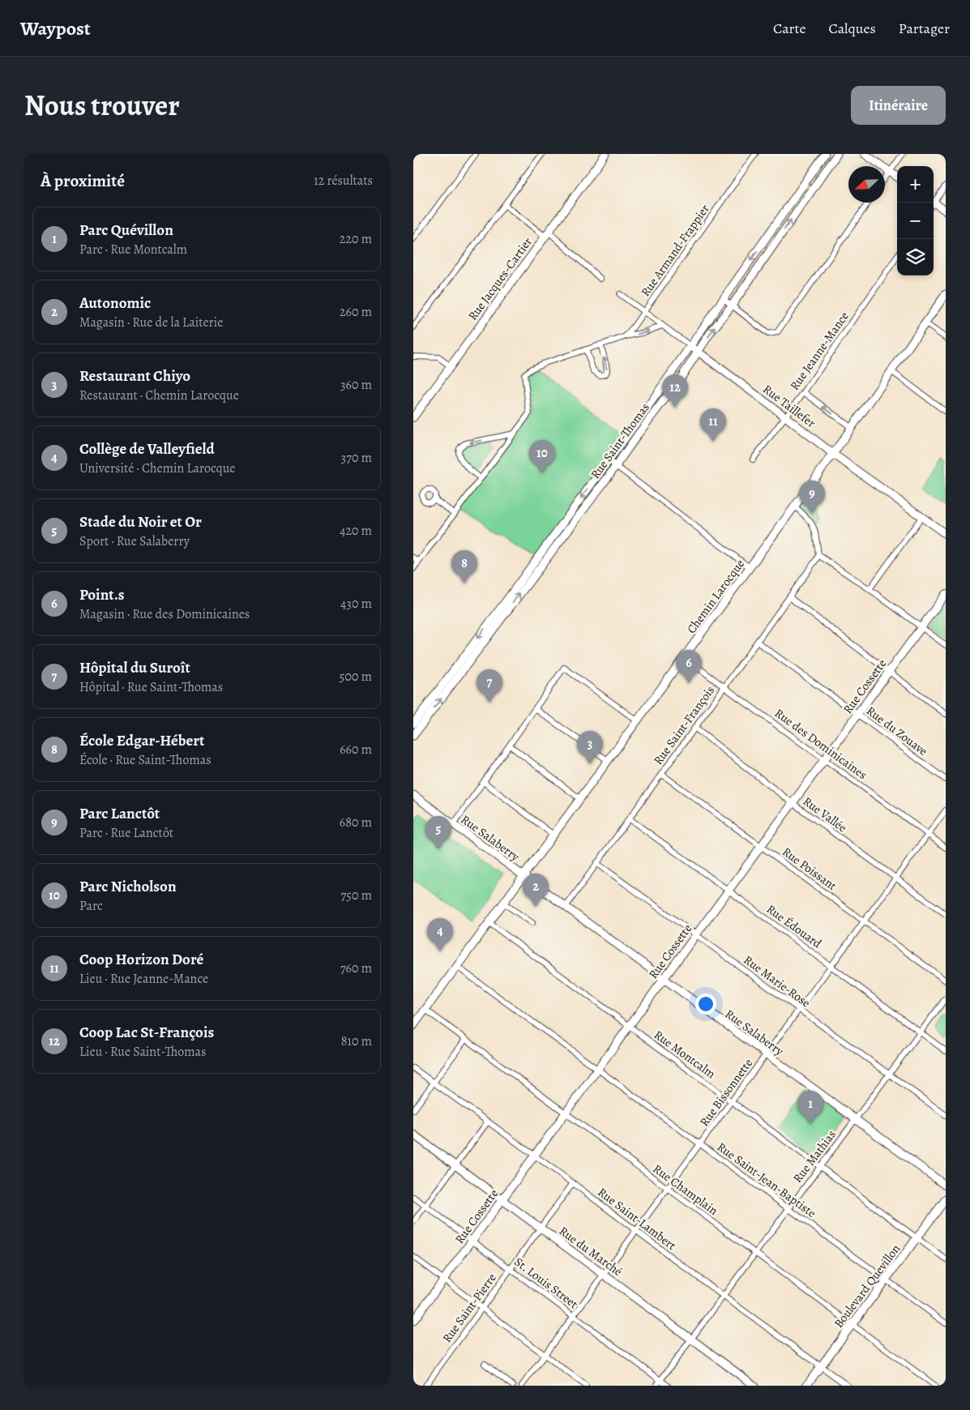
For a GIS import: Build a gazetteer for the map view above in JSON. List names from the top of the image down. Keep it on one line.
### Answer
{"streets":{"street":["Rue Armand-Frappier","Rue Jacques-Cartier","Rue Jeanne-Mance","Rue Taillefer","Rue Saint-Thomas","Chemin Larocque","Rue Cossette","Rue Saint-François","Rue du Zouave","Rue des Dominicaines","Rue Vallée","Rue Salaberry","Rue Poissant","Rue Édouard","Rue Marie-Rose","Rue Montcalm","Rue Bissonnette","Rue Mathias","Rue Saint-Jean-Baptiste","Rue Champlain","Rue Saint-Lambert","Rue du Marché","St. Louis Street","Boulevard Quevillon","Rue Saint-Pierre"]},"crossings":[["Rue Armand-Frappier","Rue Taillefer"],["Rue Jeanne-Mance","Rue Taillefer"],["Rue Taillefer","Rue Saint-Thomas"],["Rue Taillefer","Chemin Larocque"],["Chemin Larocque","Rue des Dominicaines"],["Chemin Larocque","Rue Salaberry"],["Chemin Larocque","Rue Montcalm"],["Chemin Larocque","Rue Saint-Jean-Baptiste"],["Chemin Larocque","Rue Champlain"],["Rue Cossette","Rue du Zouave"],["Rue Cossette","Rue des Dominicaines"],["Rue Cossette","Rue Vallée"],["Rue Cossette","Rue Salaberry"],["Rue Cossette","Rue Poissant"],["Rue Cossette","Rue Édouard"],["Rue Cossette","Rue Marie-Rose"],["Rue Cossette","Rue Montcalm"],["Rue Cossette","Rue Saint-Jean-Baptiste"],["Rue Cossette","Rue Champlain"],["Rue Cossette","Rue Saint-Lambert"],["Rue Cossette","Rue du Marché"],["Rue Cossette","St. Louis Street"],["Rue Saint-François","Rue du Zouave"],["Rue Saint-François","Rue des Dominicaines"],["Rue Saint-François","Rue Vallée"],["Rue Saint-François","Rue Salaberry"],["Rue Saint-François","Rue Poissant"],["Rue Saint-François","Rue Édouard"],["Rue Saint-François","Rue Marie-Rose"],["Rue des Dominicaines","Rue Bissonnette"],["Rue Vallée","Rue Bissonnette"],["Rue Salaberry","Rue Bissonnette"],["Rue Salaberry","Rue Mathias"],["Rue Poissant","Rue Bissonnette"],["Rue Édouard","Rue Bissonnette"],["Rue Édouard","Rue Mathias"],["Rue Marie-Rose","Rue Bissonnette"],["Rue Marie-Rose","Rue Mathias"],["Rue Montcalm","Rue Bissonnette"],["Rue Montcalm","Rue Mathias"],["Rue Montcalm","Boulevard Quevillon"],["Rue Bissonnette","Rue Saint-Jean-Baptiste"],["Rue Bissonnette","Rue Champlain"],["Rue Bissonnette","Rue Saint-Lambert"],["Rue Bissonnette","Rue du Marché"],["Rue Bissonnette","St. Louis Street"],["Rue Mathias","Rue Saint-Jean-Baptiste"],["Rue Mathias","Rue Champlain"],["Rue Mathias","Rue Saint-Lambert"],["Rue Mathias","Rue du Marché"],["Rue Mathias","St. Louis Street"],["Rue Saint-Jean-Baptiste","Boulevard Quevillon"],["Rue Champlain","Boulevard Quevillon"],["Rue Saint-Lambert","Boulevard Quevillon"],["Rue Saint-Lambert","Rue Saint-Pierre"],["Rue du Marché","Rue Saint-Pierre"],["St. Louis Street","Rue Saint-Pierre"]],"north":"bottom left","page":{"header":"Waypost","nav":["Carte","Calques","Partager"],"title":"Nous trouver","buttons":"Itinéraire","heading":["À proximité","12 résultats"],"map_buttons":["+","−"],"list":[{"mark":"1","name":"Parc Quévillon","note":"Parc · Rue Montcalm","value":"220 m"},{"mark":"2","name":"Autonomic","note":"Magasin · Rue de la Laiterie","value":"260 m"},{"mark":"3","name":"Restaurant Chiyo","note":"Restaurant · Chemin Larocque","value":"360 m"},{"mark":"4","name":"Collège de Valleyfield","note":"Université · Chemin Larocque","value":"370 m"},{"mark":"5","name":"Stade du Noir et Or","note":"Sport · Rue Salaberry","value":"420 m"},{"mark":"6","name":"Point.s","note":"Magasin · Rue des Dominicaines","value":"430 m"},{"mark":"7","name":"Hôpital du Suroît","note":"Hôpital · Rue Saint-Thomas","value":"500 m"},{"mark":"8","name":"École Edgar-Hébert","note":"École · Rue Saint-Thomas","value":"660 m"},{"mark":"9","name":"Parc Lanctôt","note":"Parc · Rue Lanctôt","value":"680 m"},{"mark":"10","name":"Parc Nicholson","note":"Parc","value":"750 m"},{"mark":"11","name":"Coop Horizon Doré","note":"Lieu · Rue Jeanne-Mance","value":"760 m"},{"mark":"12","name":"Coop Lac St-François","note":"Lieu · Rue Saint-Thomas","value":"810 m"}],"pins":["12","11","10","9","8","6","7","3","5","2","4","1"]}}
